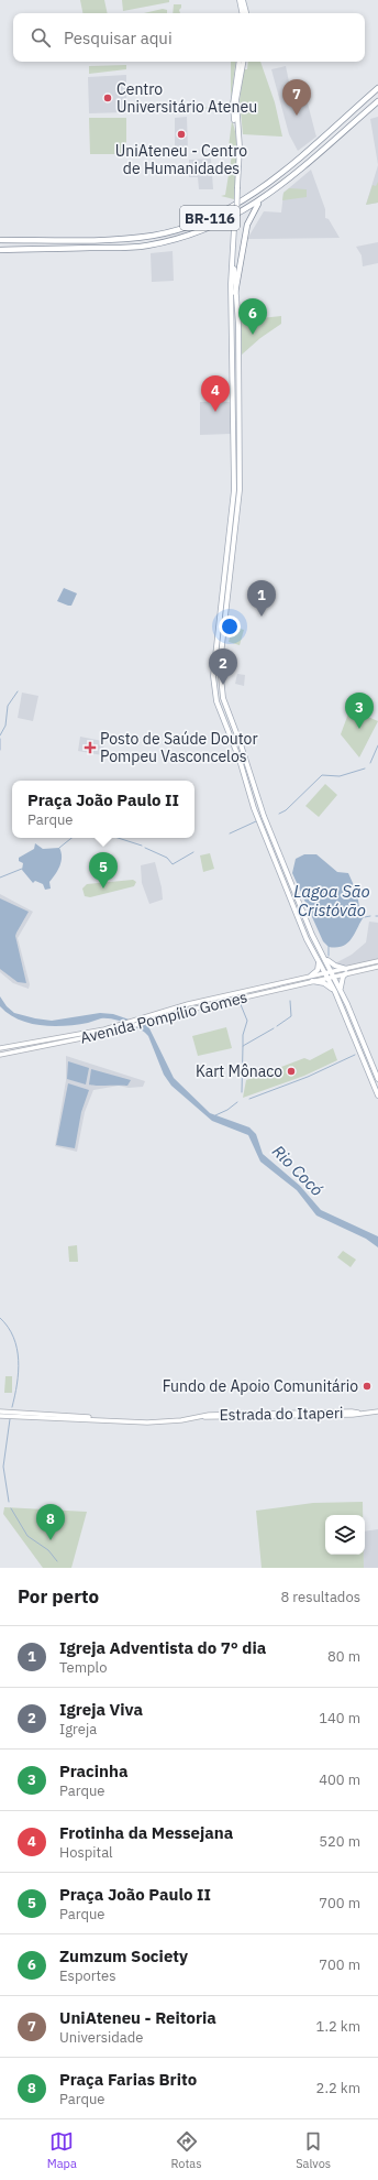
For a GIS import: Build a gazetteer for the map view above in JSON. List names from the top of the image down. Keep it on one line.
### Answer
{"streets":{"highway":["BR-116"],"main road":["Avenida Pompílio Gomes","Estrada do Itaperi"]},"water":["Lagoa São Cristóvão","Rio Cocó"],"places":{"other":["Centro Universitário Ateneu","UniAteneu - Centro de Humanidades","Kart Mônaco","Fundo de Apoio Comunitário"],"health":["Posto de Saúde Doutor Pompeu Vasconcelos"]},"page":{"search":"Pesquisar aqui","pins":["7","6","4","1","2","3","5","8"],"popup":["Praça João Paulo II","Parque"],"heading":["Por perto","8 resultados"],"list":[{"mark":"1","name":"Igreja Adventista do 7° dia","note":"Templo","value":"80 m"},{"mark":"2","name":"Igreja Viva","note":"Igreja","value":"140 m"},{"mark":"3","name":"Pracinha","note":"Parque","value":"400 m"},{"mark":"4","name":"Frotinha da Messejana","note":"Hospital","value":"520 m"},{"mark":"5","name":"Praça João Paulo II","note":"Parque","value":"700 m"},{"mark":"6","name":"Zumzum Society","note":"Esportes","value":"700 m"},{"mark":"7","name":"UniAteneu - Reitoria","note":"Universidade","value":"1.2 km"},{"mark":"8","name":"Praça Farias Brito","note":"Parque","value":"2.2 km"}],"nav":["Mapa","Rotas","Salvos"]}}
